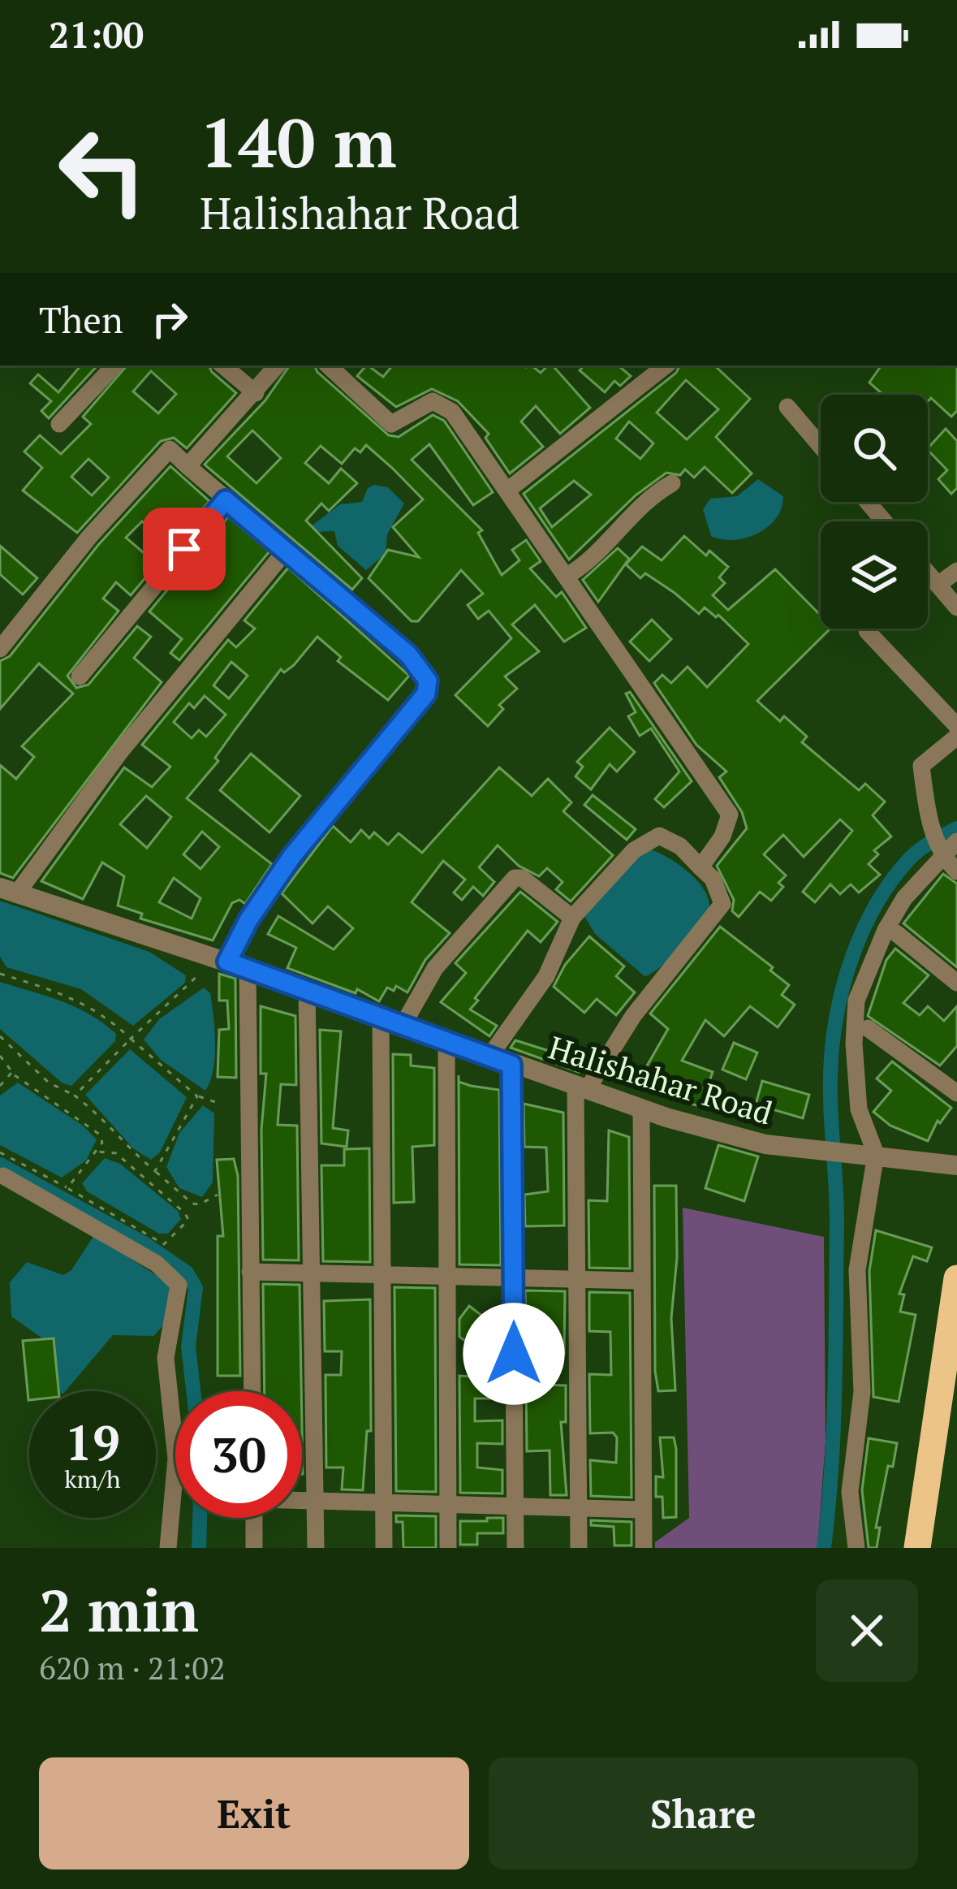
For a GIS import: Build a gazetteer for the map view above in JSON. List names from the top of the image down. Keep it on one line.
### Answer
{"streets":{"street":["Halishahar Road"]},"page":{"status":"21:00","turn":["140 m","Halishahar Road"],"then":"Then","speed":"19 km/h","limit":"30","heading":["2 min","620 m · 21:02"],"buttons":["Exit","Share"]}}
